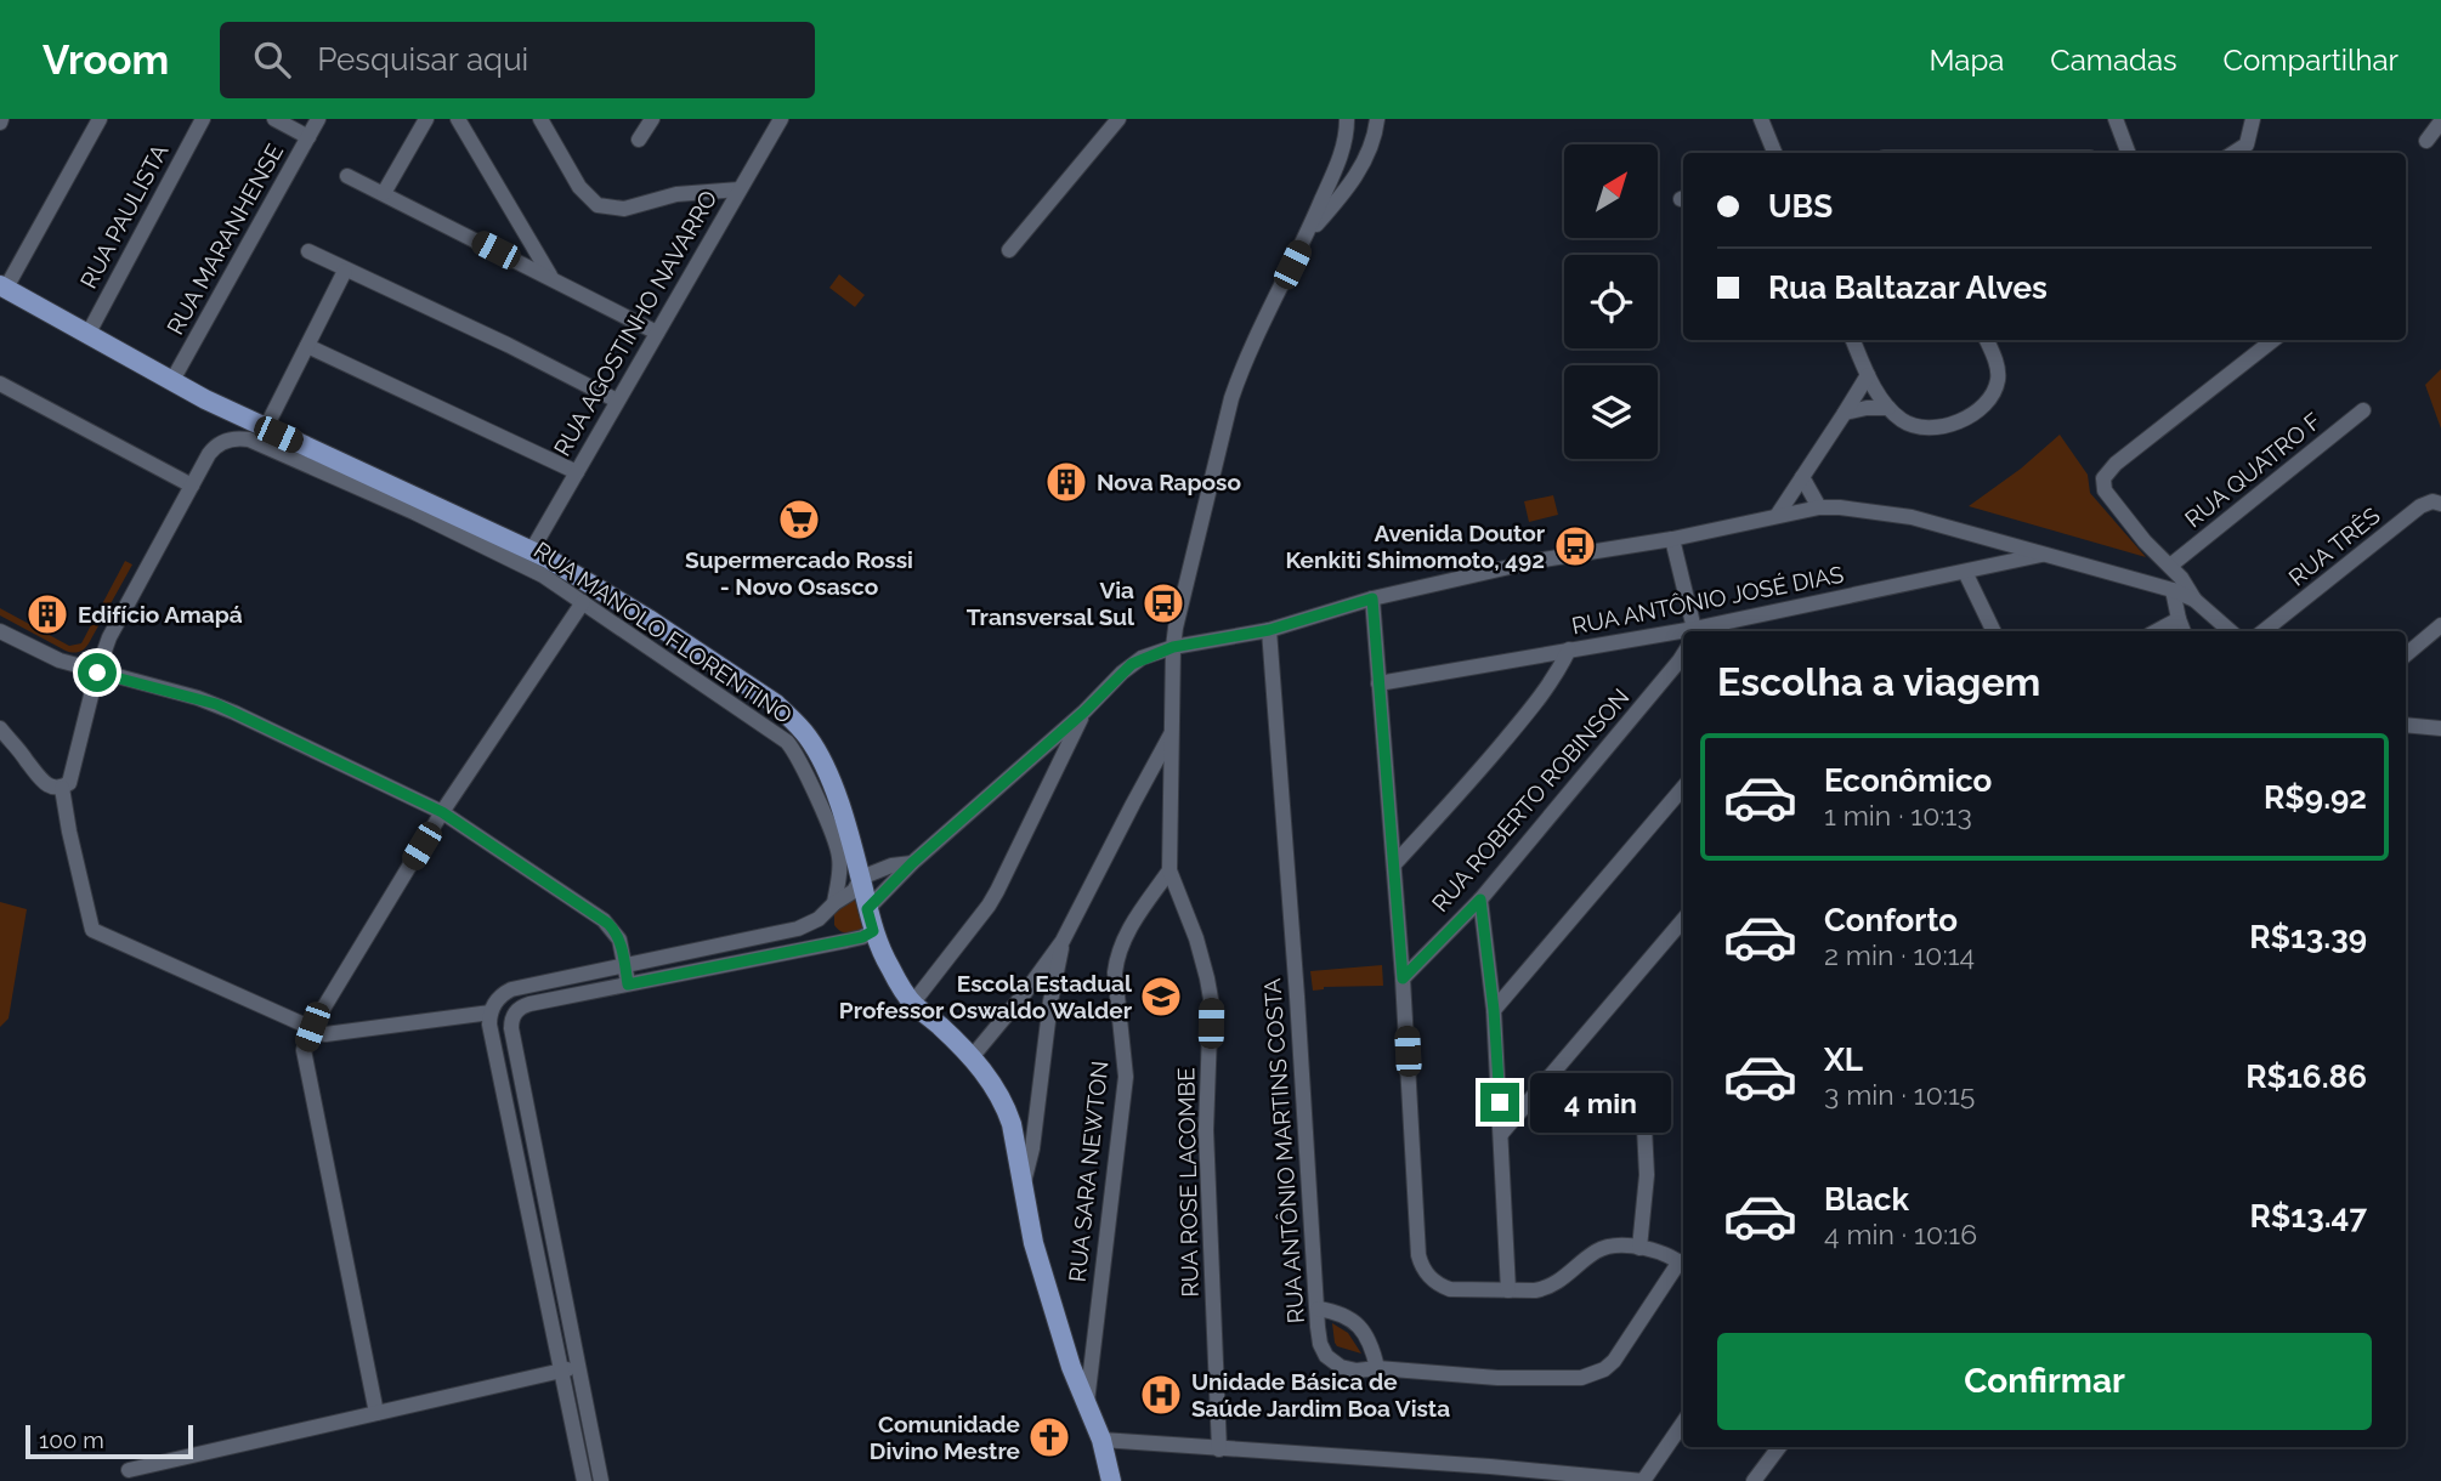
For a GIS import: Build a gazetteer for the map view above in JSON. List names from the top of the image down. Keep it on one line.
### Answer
{"streets":{"street":["RUA PAULISTA","RUA MARANHENSE","RUA AGOSTINHO NAVARRO","RUA QUATRO F","RUA TRÊS","RUA ANTÔNIO JOSÉ DIAS","RUA MANOLO FLORENTINO","RUA ROBERTO ROBINSON","RUA ANTÔNIO MARTINS COSTA","RUA SARA NEWTON","RUA ROSE LACOMBE"]},"crossings":[["RUA SARA NEWTON","RUA ROSE LACOMBE"]],"places":{"building":["Nova Raposo","Edifício Amapá"],"supermarket":["Supermercado Rossi - Novo Osasco"],"bus stop":["Avenida Doutor Kenkiti Shimomoto, 492","Via Transversal Sul"],"school or university":["Escola Estadual Professor Oswaldo Walder"],"hospital":["Unidade Básica de Saúde Jardim Boa Vista"],"church":["Comunidade Divino Mestre"]},"scale_bar":"100 m","north":"top right","page":{"header":"Vroom","search":"Pesquisar aqui","nav":["Mapa","Camadas","Compartilhar"],"banner":["UBS","Rua Baltazar Alves"],"heading":"Escolha a viagem","list":[{"name":"Econômico","note":"1 min · 10:13","value":"R$9.92"},{"name":"Conforto","note":"2 min · 10:14","value":"R$13.39"},{"name":"XL","note":"3 min · 10:15","value":"R$16.86"},{"name":"Black","note":"4 min · 10:16","value":"R$13.47"}],"bubble":"4 min","buttons":"Confirmar","scale":"100 m"}}
